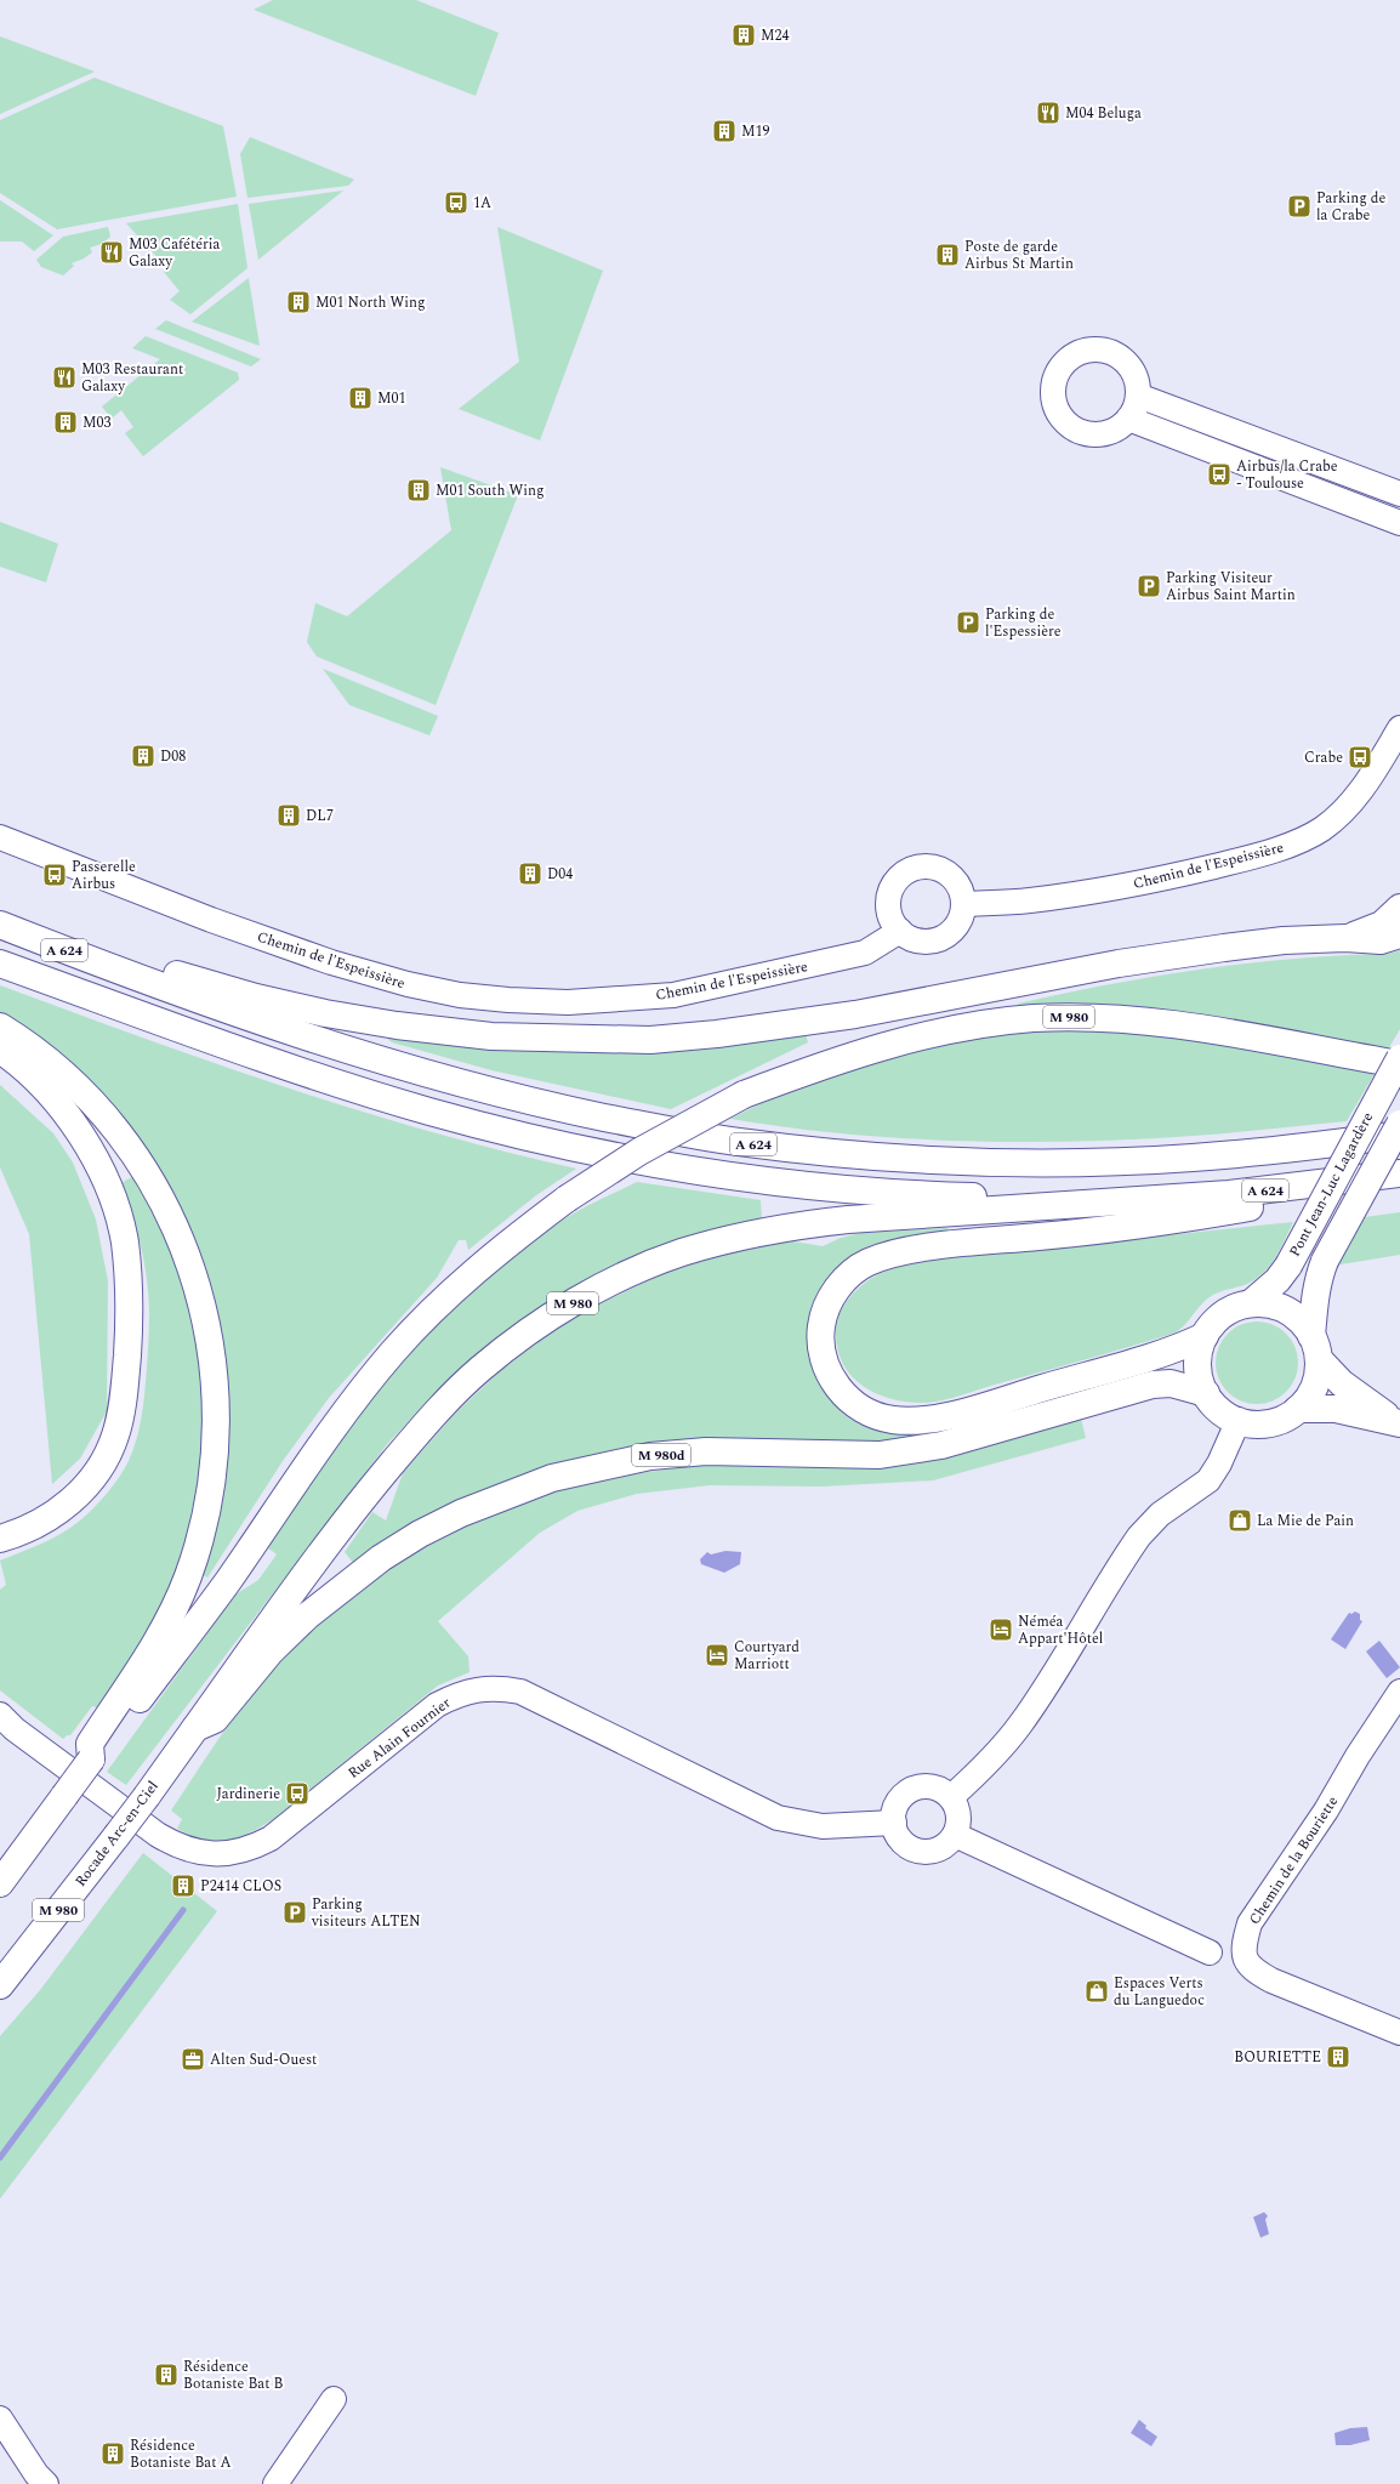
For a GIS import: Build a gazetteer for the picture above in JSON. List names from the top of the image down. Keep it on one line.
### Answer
{"streets":{"main road":["A 624","M 980","Pont Jean-Luc Lagardère","M 980d","Rocade Arc-en-Ciel"],"street":["Chemin de l'Espeissière","Rue Alain Fournier","Chemin de la Bouriette"]},"crossings":[["A 624","M 980"],["M 980","M 980d"],["M 980","Rocade Arc-en-Ciel"],["Pont Jean-Luc Lagardère","M 980d"],["M 980d","Rocade Arc-en-Ciel"]],"places":{"building":["M24","M19","Poste de garde Airbus St Martin","M01 North Wing","M01","M03","M01 South Wing","D08","DL7","D04","P2414 CLOS","BOURIETTE","Résidence Botaniste Bat B","Résidence Botaniste Bat A"],"restaurant":["M04 Beluga","M03 Cafétéria Galaxy","M03 Restaurant Galaxy"],"bus stop":["1A","Airbus/la Crabe - Toulouse","Crabe","Passerelle Airbus","Jardinerie"],"parking":["Parking de la Crabe","Parking Visiteur Airbus Saint Martin","Parking de l'Espessière","Parking visiteurs ALTEN"],"shop":["La Mie de Pain","Espaces Verts du Languedoc"],"hotel":["Néméa Appart'Hôtel","Courtyard Marriott"],"office":["Alten Sud-Ouest"]}}
